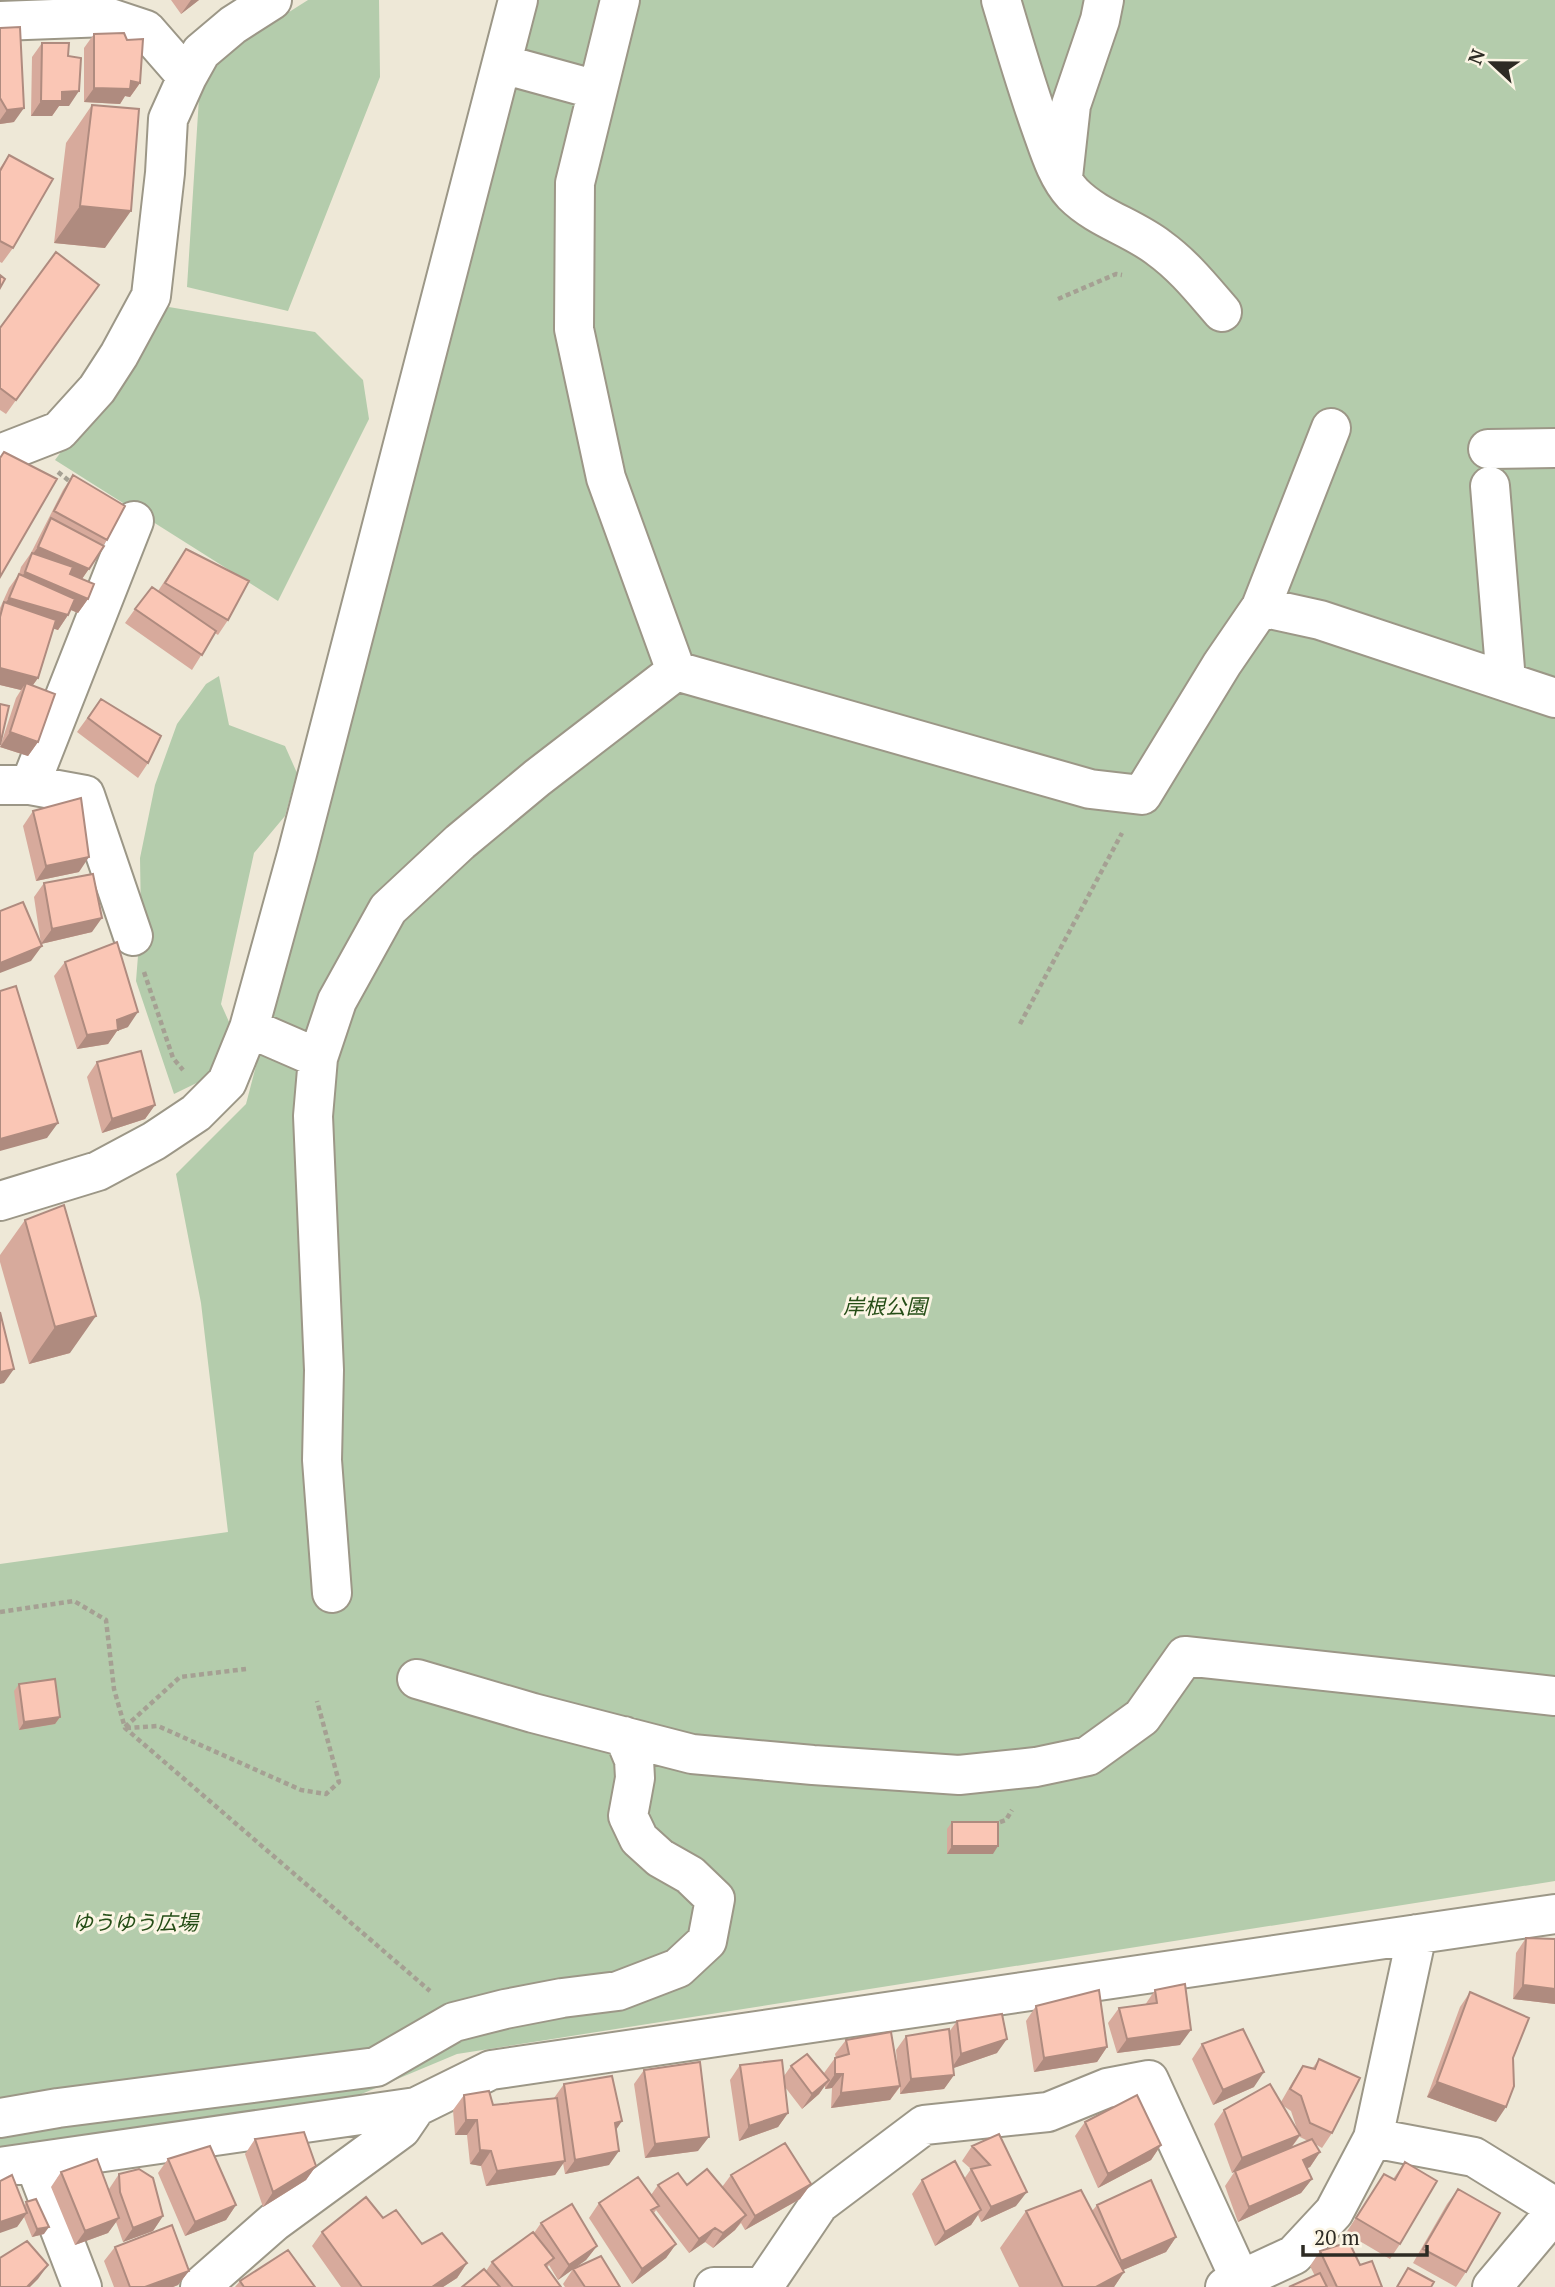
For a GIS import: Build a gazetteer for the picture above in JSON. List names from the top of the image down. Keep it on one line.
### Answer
{"parks":["岸根公園","ゆうゆう広場"],"scale_bar":"20 m","north":"left"}
